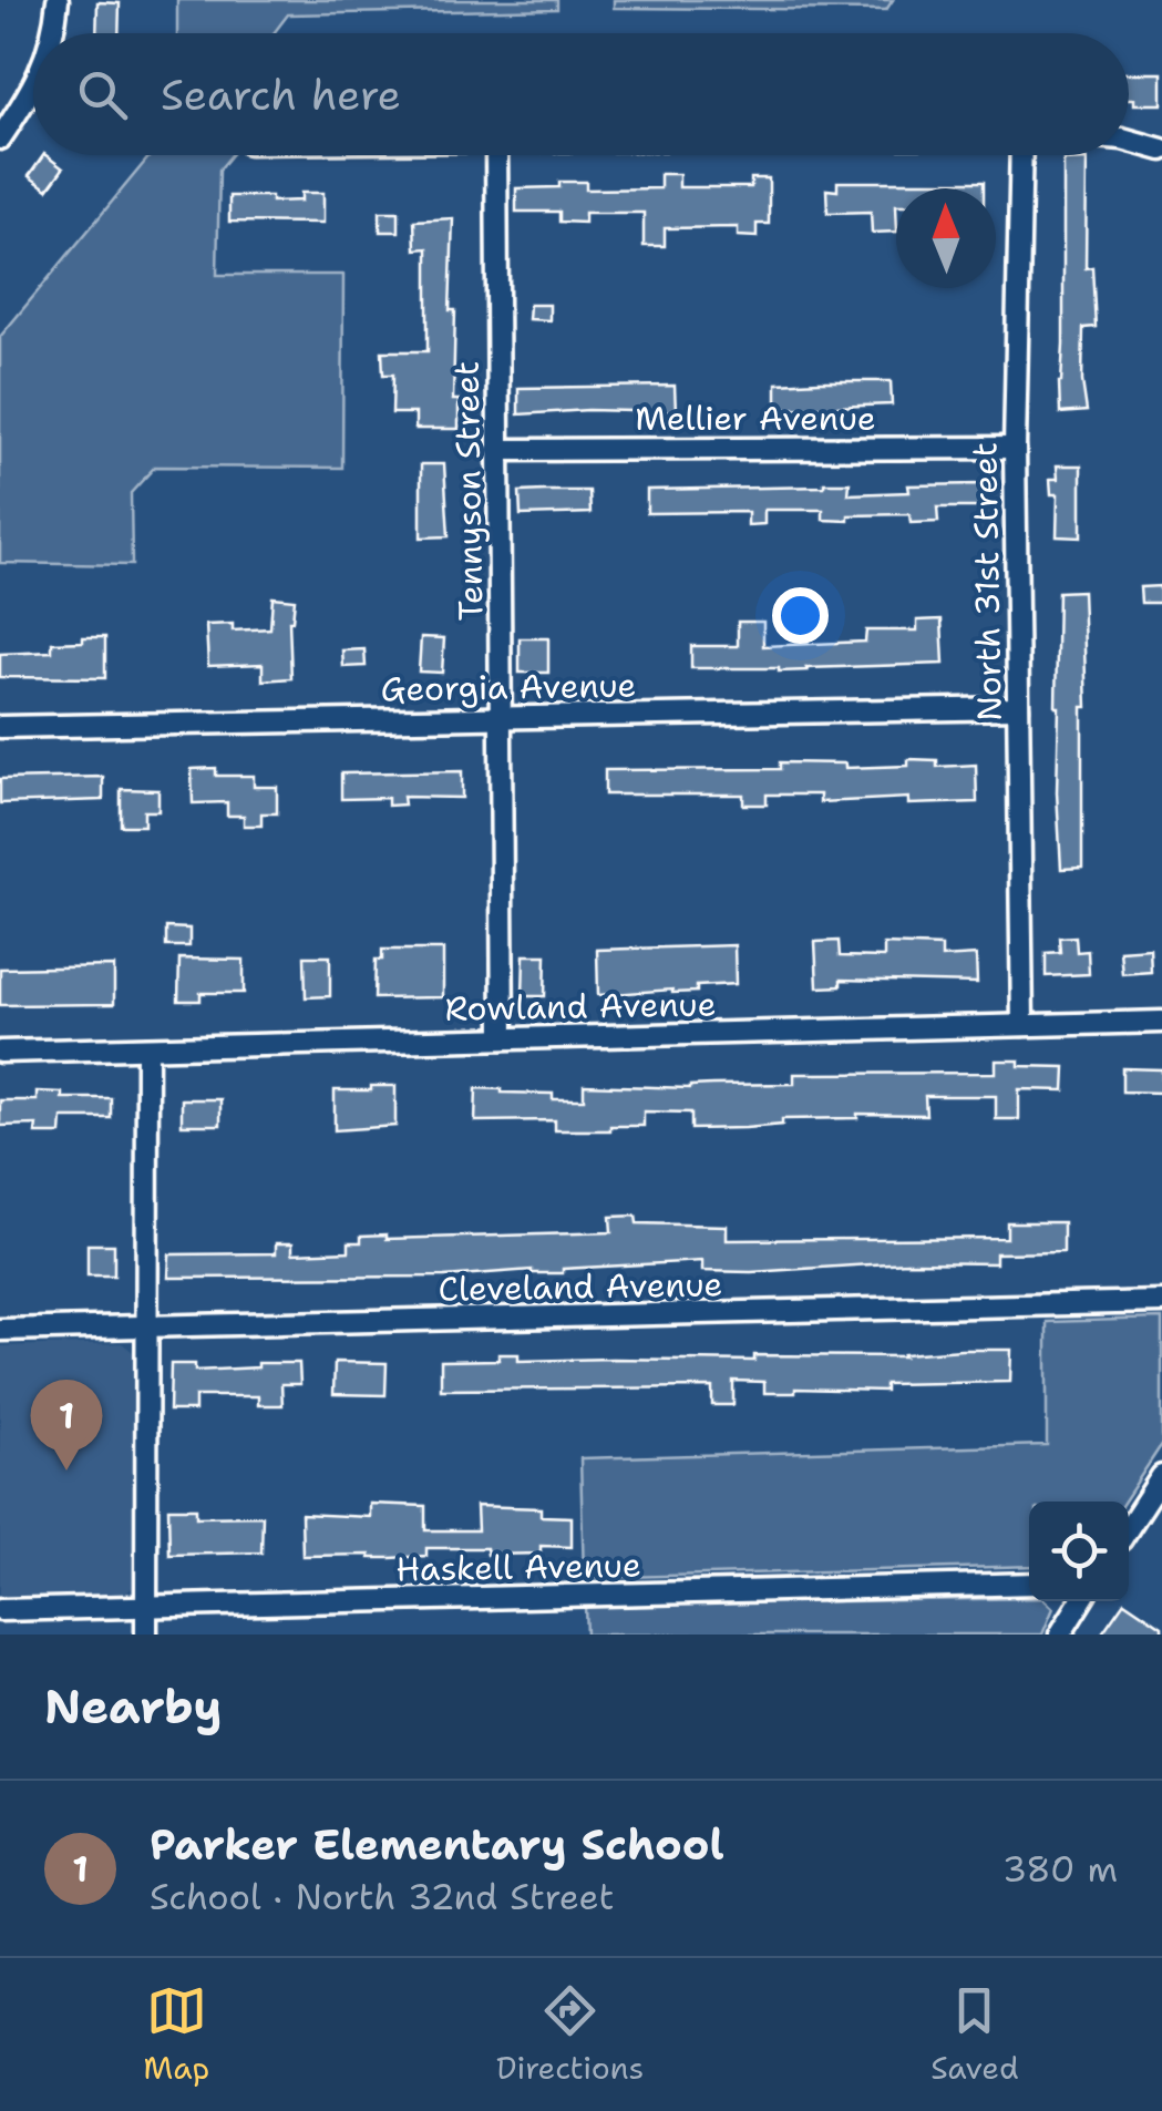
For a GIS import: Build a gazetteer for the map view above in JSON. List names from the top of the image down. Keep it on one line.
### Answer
{"streets":{"street":["Mellier Avenue","Tennyson Street","North 31st Street","Georgia Avenue","Rowland Avenue","Cleveland Avenue","Haskell Avenue"]},"crossings":[["Mellier Avenue","Tennyson Street"],["Mellier Avenue","North 31st Street"],["Tennyson Street","Georgia Avenue"],["Tennyson Street","Rowland Avenue"],["North 31st Street","Georgia Avenue"],["North 31st Street","Rowland Avenue"]],"north":"top","page":{"search":"Search here","pins":"1","heading":"Nearby","list":[{"mark":"1","name":"Parker Elementary School","note":"School · North 32nd Street","value":"380 m"}],"nav":["Map","Directions","Saved"]}}
